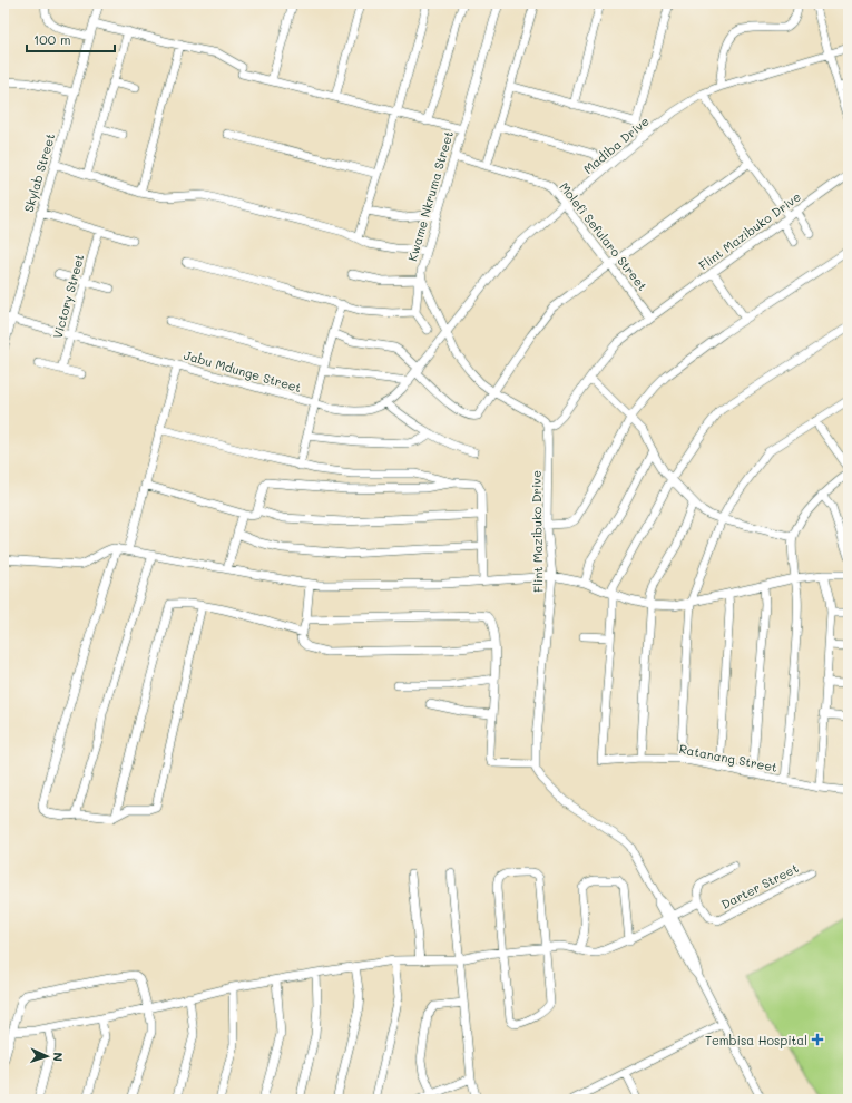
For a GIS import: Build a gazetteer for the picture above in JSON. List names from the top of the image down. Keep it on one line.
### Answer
{"streets":{"street":["Madiba Drive","Skylab Street","Kwame Nkruma Street","Flint Mazibuko Drive","Molefi Sefularo Street","Victory Street","Jabu Mdunge Street","Ratanang Street","Darter Street"]},"crossings":[["Madiba Drive","Kwame Nkruma Street"],["Madiba Drive","Molefi Sefularo Street"],["Madiba Drive","Jabu Mdunge Street"],["Skylab Street","Jabu Mdunge Street"],["Kwame Nkruma Street","Flint Mazibuko Drive"],["Kwame Nkruma Street","Molefi Sefularo Street"],["Kwame Nkruma Street","Jabu Mdunge Street"],["Flint Mazibuko Drive","Molefi Sefularo Street"],["Victory Street","Jabu Mdunge Street"]],"places":{"health":["Tembisa Hospital"]},"scale_bar":"100 m","north":"right"}
